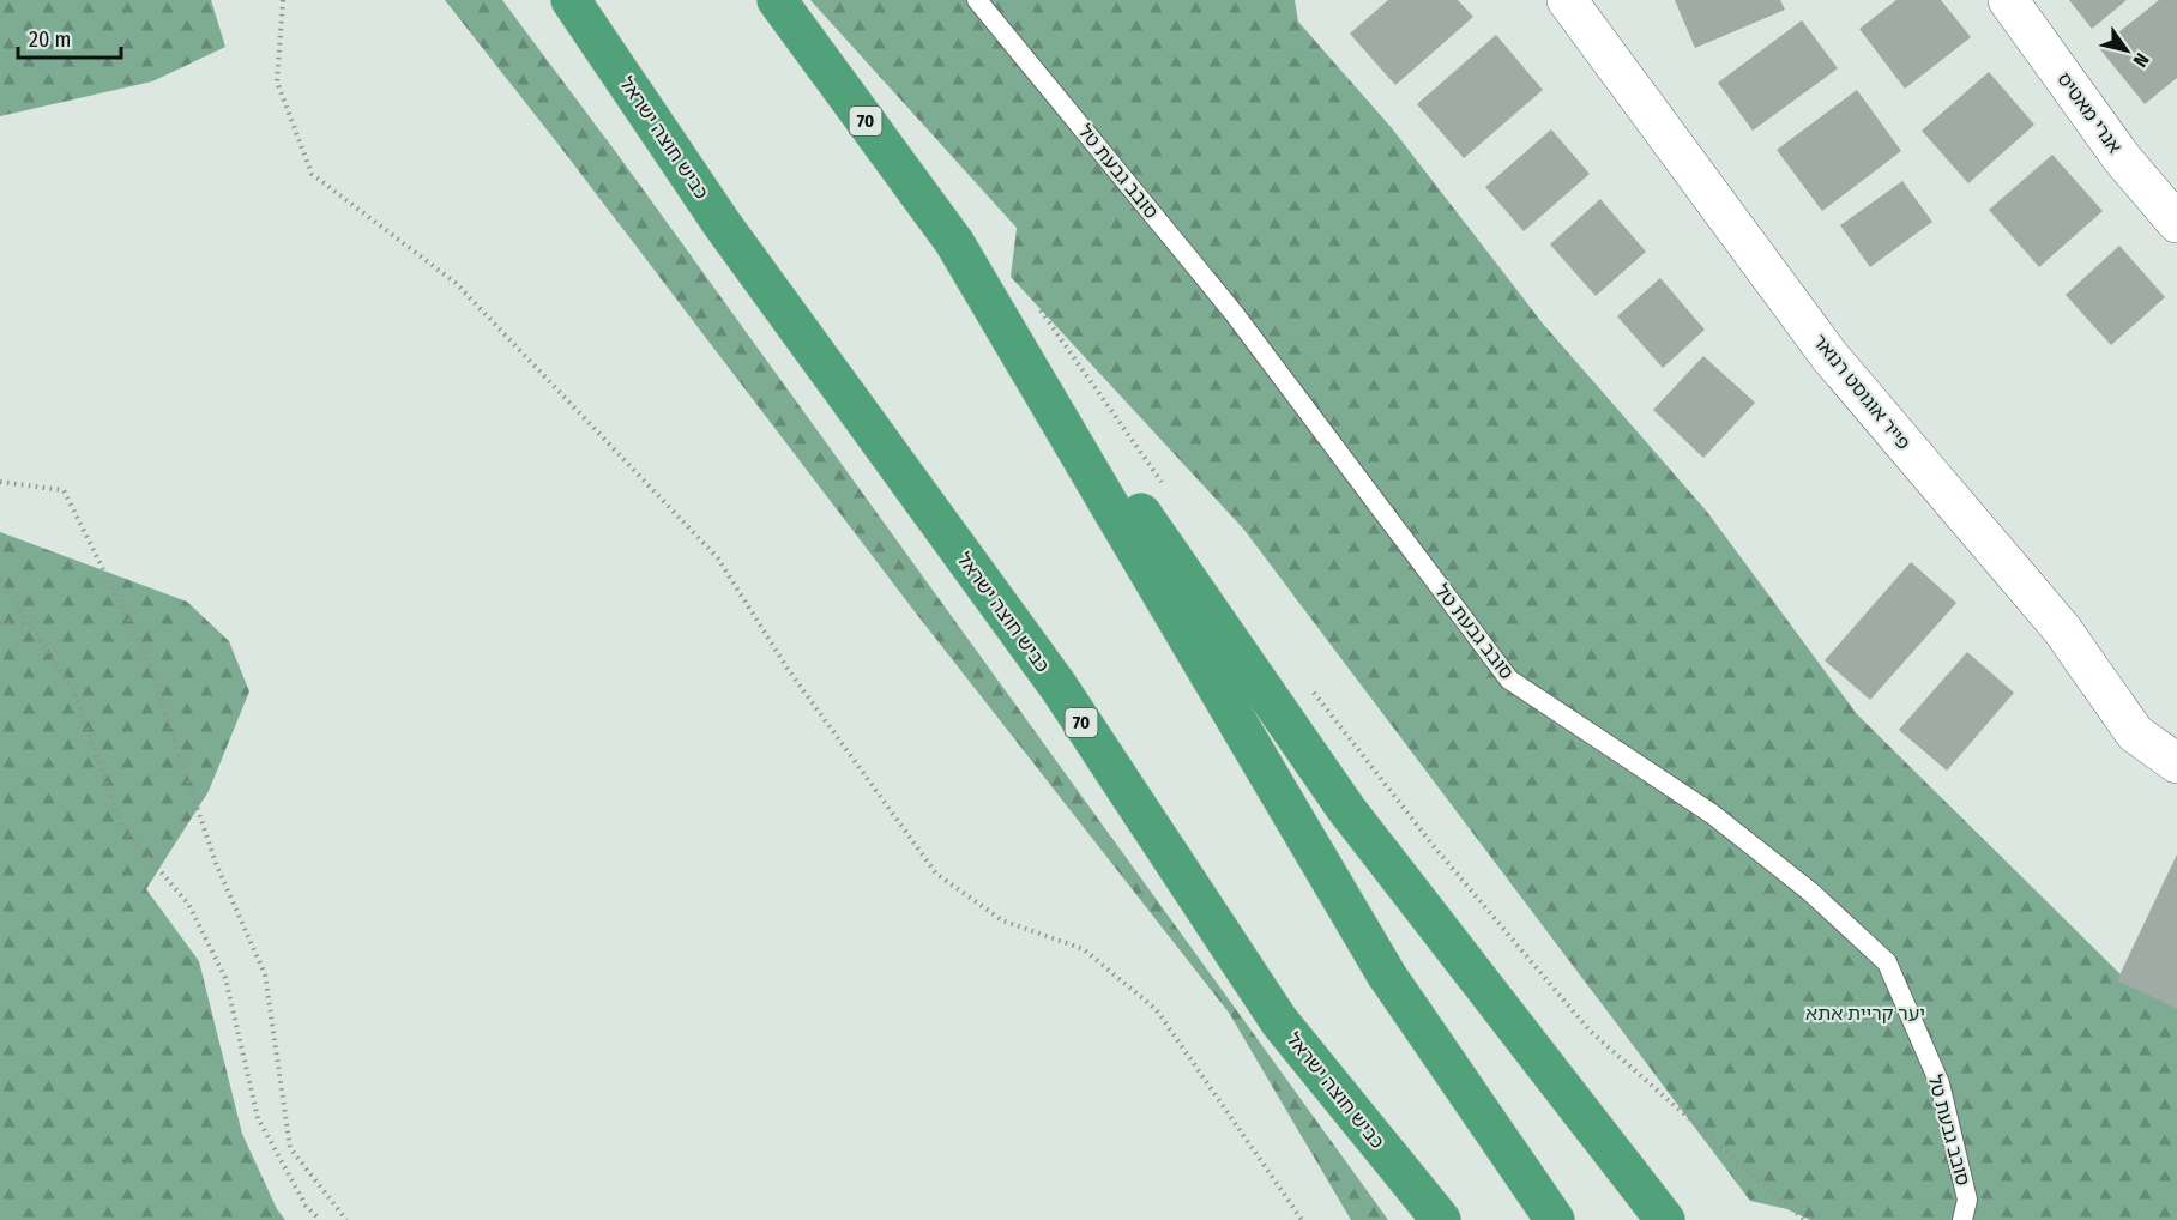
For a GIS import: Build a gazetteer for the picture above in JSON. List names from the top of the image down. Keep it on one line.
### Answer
{"streets":{"highway":["70","כביש חוצה ישראל"],"street":["אנרי מאטיס","פייר אוגוסט רנואר"],"lane":["סובב גבעת טל"]},"parks":["יער קריית אתא"],"scale_bar":"20 m","north":"bottom right"}
